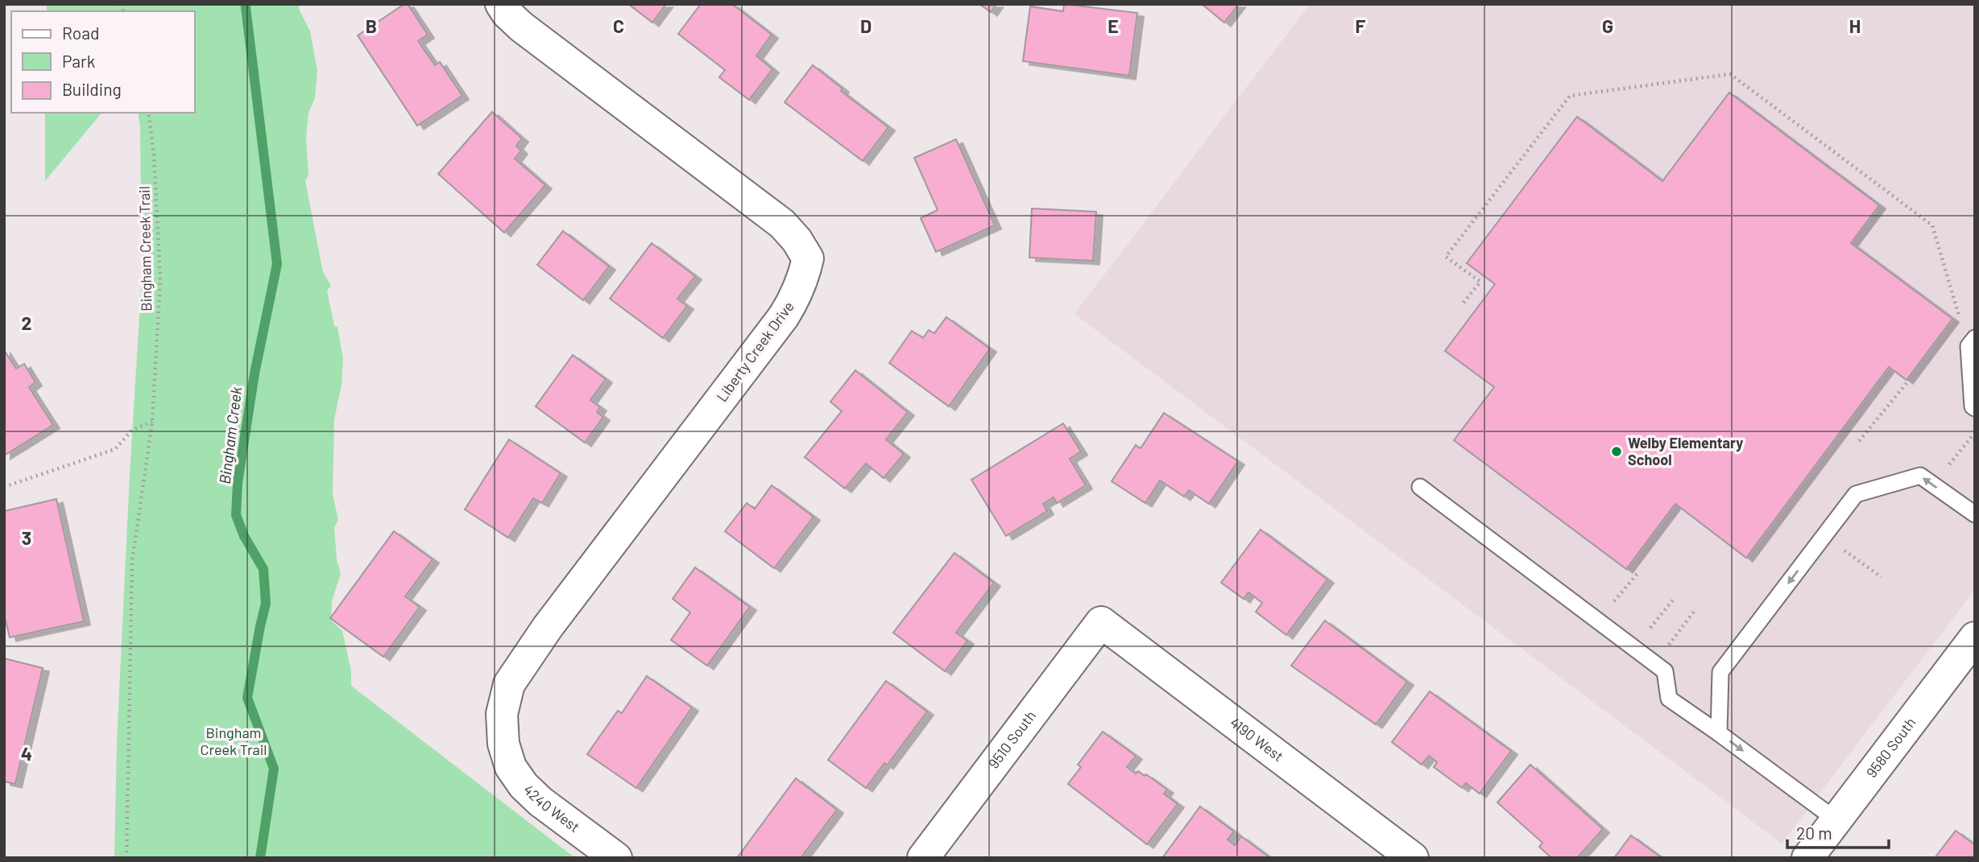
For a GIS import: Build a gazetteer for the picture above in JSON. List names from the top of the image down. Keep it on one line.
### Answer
{"streets":{"street":["Liberty Creek Drive","9510 South","4190 West","9580 South","4240 West"],"path":["Bingham Creek Trail"]},"crossings":[["Liberty Creek Drive","4240 West"],["9510 South","4190 West"]],"water":["Bingham Creek"],"parks":["Bingham Creek Trail"],"places":["Welby Elementary School"],"legend":["Road","Park","Building"],"scale_bar":"20 m","grid":{"columns":["B","C","D","E","F","G","H"],"rows":["2","3","4"]}}
